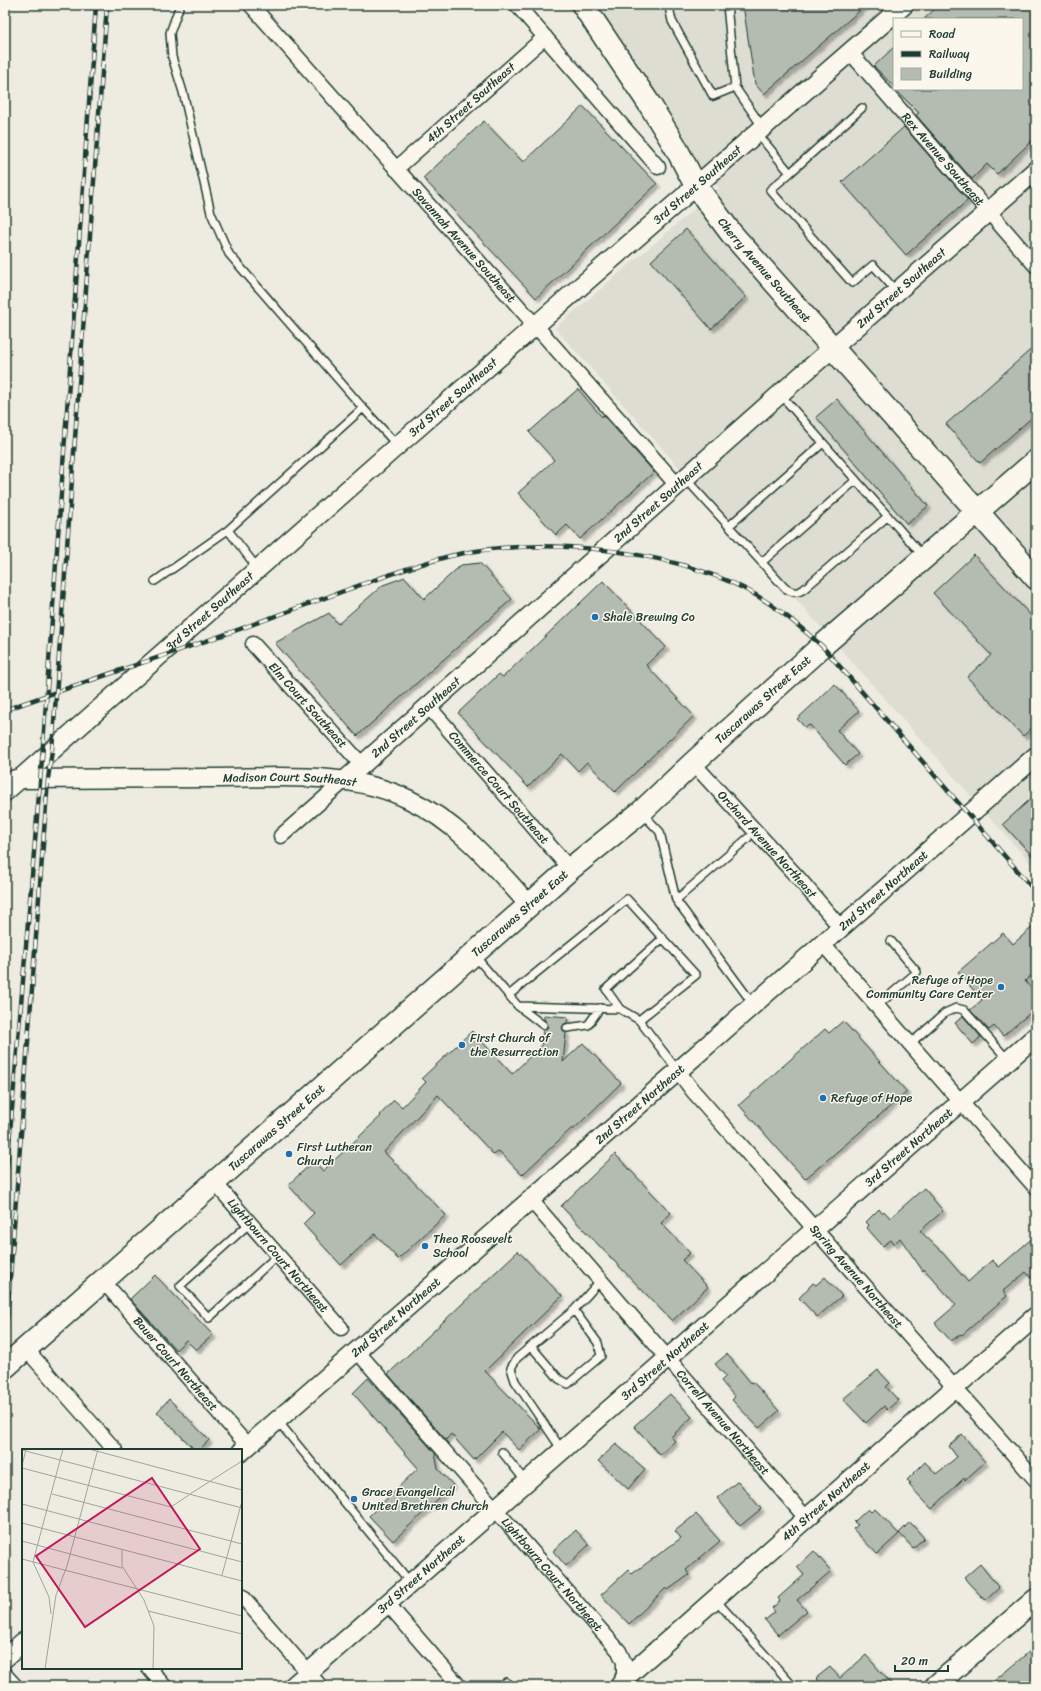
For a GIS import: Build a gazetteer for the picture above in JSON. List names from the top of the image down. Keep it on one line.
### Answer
{"streets":{"main road":["Cherry Avenue Southeast","Tuscarawas Street East"],"street":["4th Street Southeast","Rex Avenue Southeast","3rd Street Southeast","Savannah Avenue Southeast","2nd Street Southeast","Elm Court Southeast","Madison Court Southeast","Commerce Court Southeast","Orchard Avenue Northeast","2nd Street Northeast","3rd Street Northeast","Lightbourn Court Northeast","Spring Avenue Northeast","Bauer Court Northeast","Correll Avenue Northeast","4th Street Northeast"]},"crossings":[["4th Street Southeast","Savannah Avenue Southeast"],["Rex Avenue Southeast","3rd Street Southeast"],["Rex Avenue Southeast","2nd Street Southeast"],["3rd Street Southeast","Savannah Avenue Southeast"],["3rd Street Southeast","Cherry Avenue Southeast"],["3rd Street Southeast","Madison Court Southeast"],["Savannah Avenue Southeast","2nd Street Southeast"],["Cherry Avenue Southeast","2nd Street Southeast"],["Cherry Avenue Southeast","Tuscarawas Street East"],["2nd Street Southeast","Elm Court Southeast"],["2nd Street Southeast","Madison Court Southeast"],["2nd Street Southeast","Commerce Court Southeast"],["Tuscarawas Street East","Madison Court Southeast"],["Tuscarawas Street East","Commerce Court Southeast"],["Tuscarawas Street East","Orchard Avenue Northeast"],["Tuscarawas Street East","Lightbourn Court Northeast"],["Tuscarawas Street East","Bauer Court Northeast"],["Orchard Avenue Northeast","2nd Street Northeast"],["2nd Street Northeast","Lightbourn Court Northeast"],["2nd Street Northeast","Spring Avenue Northeast"],["2nd Street Northeast","Bauer Court Northeast"],["2nd Street Northeast","Correll Avenue Northeast"],["3rd Street Northeast","Lightbourn Court Northeast"],["3rd Street Northeast","Spring Avenue Northeast"],["3rd Street Northeast","Correll Avenue Northeast"],["Lightbourn Court Northeast","4th Street Northeast"],["Spring Avenue Northeast","4th Street Northeast"],["Correll Avenue Northeast","4th Street Northeast"]],"places":["Shale Brewing Co","Refuge of Hope Community Care Center","First Church of the Resurrection","Refuge of Hope","First Lutheran Church","Theo Roosevelt School","Grace Evangelical United Brethren Church"],"legend":["Road","Railway","Building"],"scale_bar":"20 m"}
